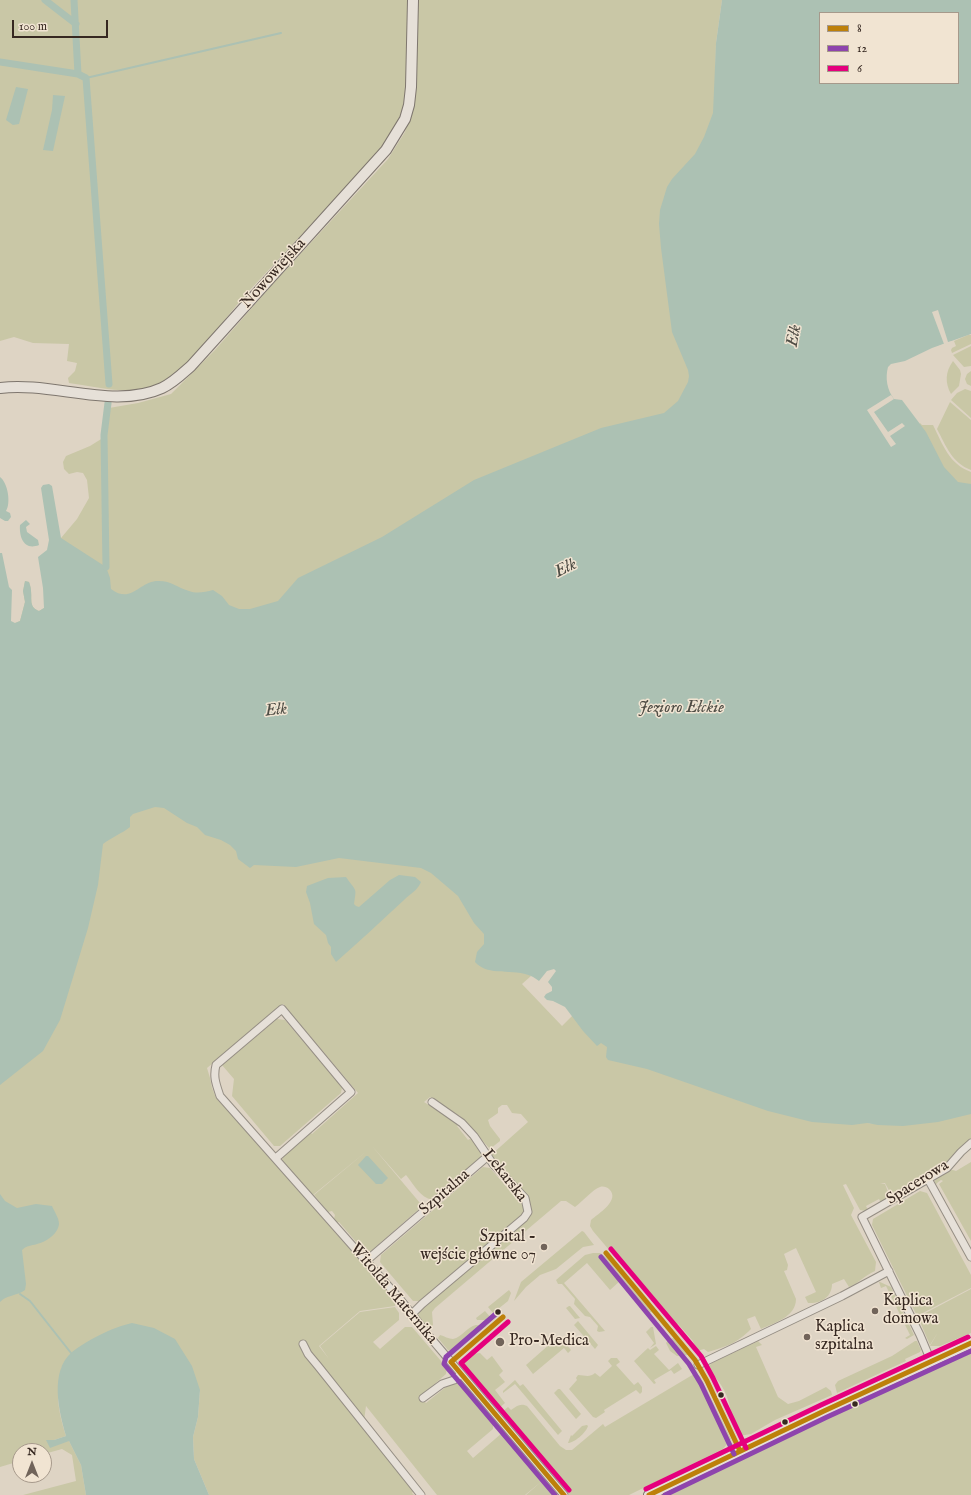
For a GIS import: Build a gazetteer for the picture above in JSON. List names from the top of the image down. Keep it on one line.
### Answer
{"streets":{"street":["Nowowiejska","Lekarska","Spacerowa","Szpitalna","Witolda Maternika"]},"crossings":[["Lekarska","Szpitalna"],["Lekarska","Witolda Maternika"],["Szpitalna","Witolda Maternika"]],"water":["Ełk","Jezioro Ełckie"],"places":["Szpital - wejście główne 07","Kaplica domowa","Kaplica szpitalna","Pro-Medica"],"lines":["transit line 6","transit line 8","transit line 12"],"legend":["8","12","6"],"scale_bar":"100 m","north":"top"}
